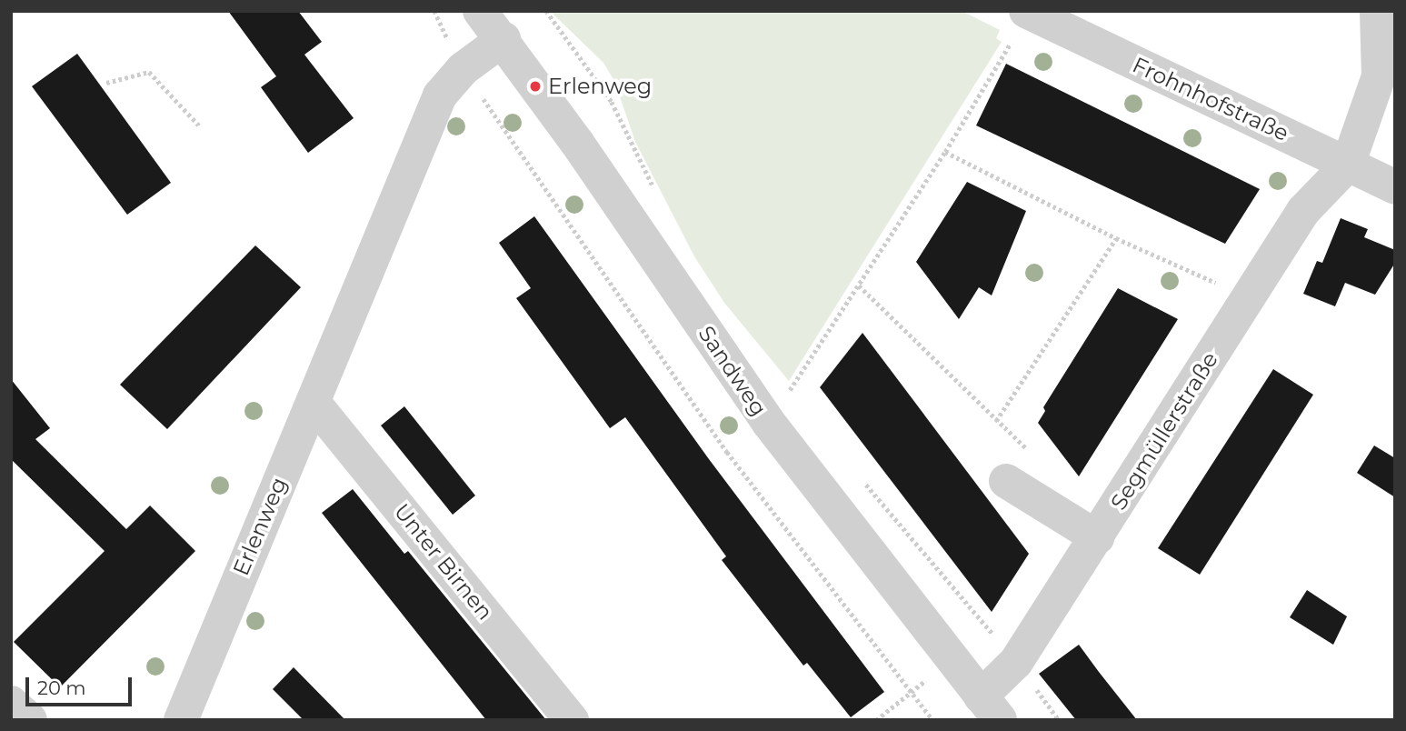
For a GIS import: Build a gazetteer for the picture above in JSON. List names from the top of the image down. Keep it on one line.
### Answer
{"streets":{"street":["Frohnhofstraße","Sandweg","Segmüllerstraße","Erlenweg","Unter Birnen"]},"crossings":[["Frohnhofstraße","Segmüllerstraße"],["Sandweg","Segmüllerstraße"],["Sandweg","Erlenweg"],["Erlenweg","Unter Birnen"]],"places":["Erlenweg"],"scale_bar":"20 m"}
